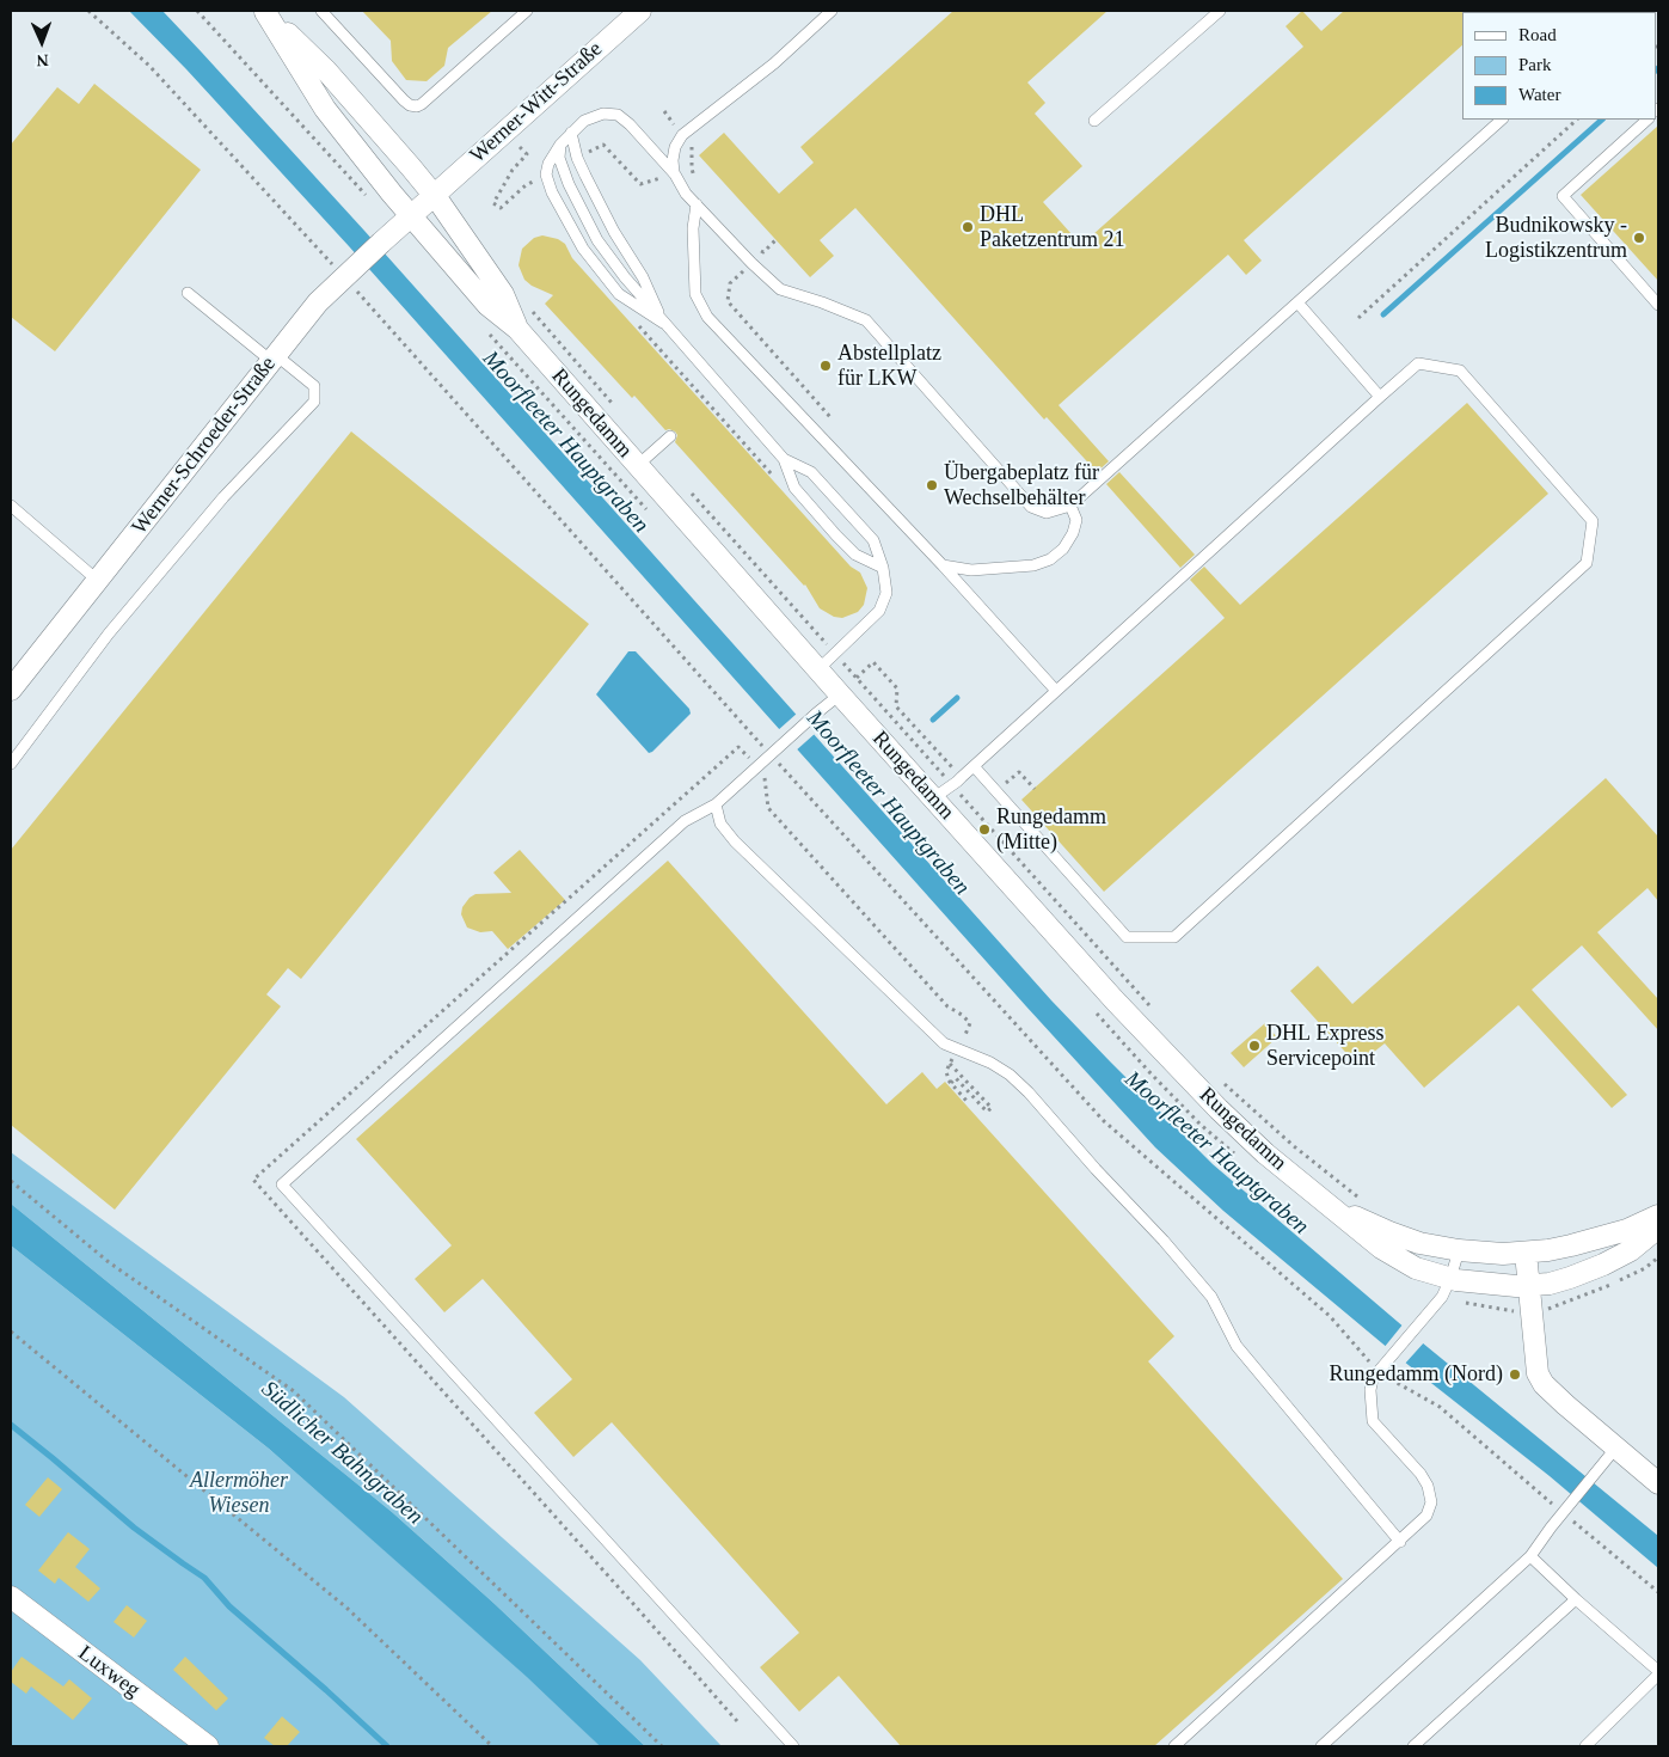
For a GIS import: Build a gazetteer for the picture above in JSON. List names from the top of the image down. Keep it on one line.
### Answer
{"streets":{"street":["Werner-Witt-Straße","Rungedamm","Werner-Schroeder-Straße","Luxweg"]},"crossings":[["Werner-Witt-Straße","Rungedamm"],["Werner-Witt-Straße","Werner-Schroeder-Straße"],["Rungedamm","Werner-Schroeder-Straße"]],"water":["Moorfleeter Hauptgraben","Südlicher Bahngraben"],"parks":["Allermöher Wiesen"],"places":["DHL Paketzentrum 21","Budnikowsky - Logistikzentrum","Abstellplatz für LKW","Übergabeplatz für Wechselbehälter","Rungedamm (Mitte)","DHL Express Servicepoint","Rungedamm (Nord)"],"legend":["Road","Park","Water"],"north":"bottom"}
